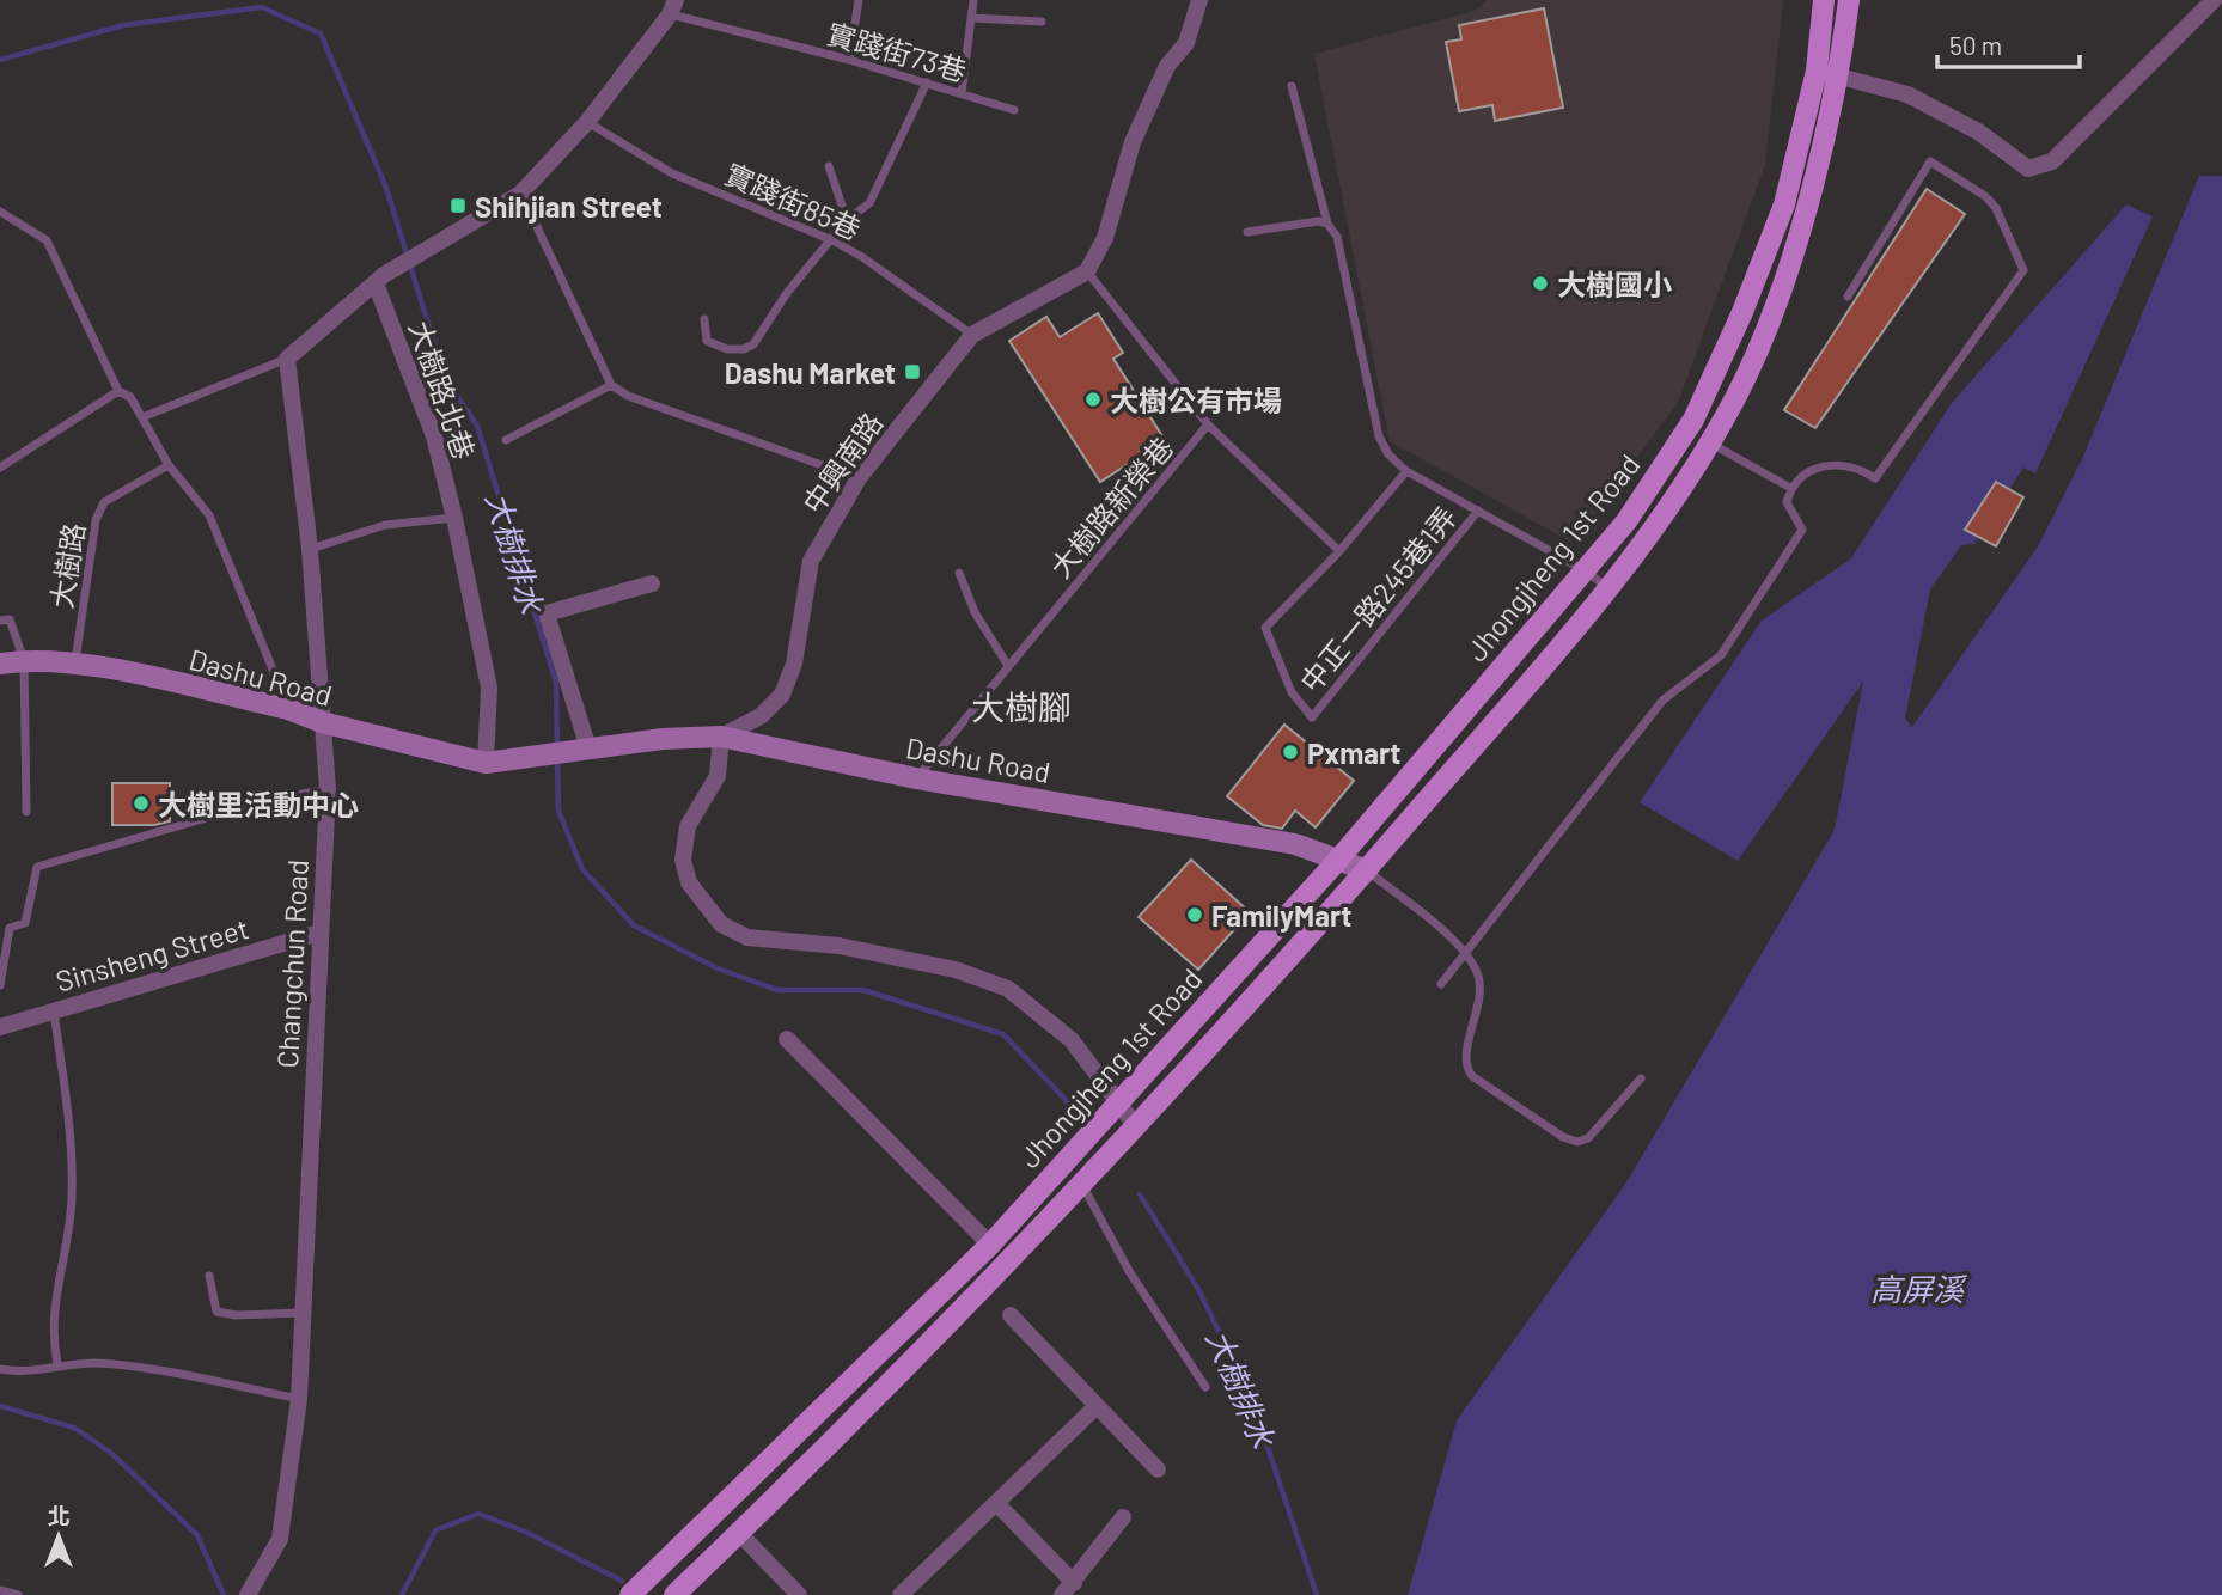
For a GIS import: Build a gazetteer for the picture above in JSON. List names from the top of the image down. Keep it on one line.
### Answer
{"streets":{"main road":["Jhongjheng 1st Road"],"street":["大樹路北巷","中興南路","Dashu Road","Sinsheng Street","Changchun Road"],"lane":["實踐街73巷","實踐街85巷","大樹路新榮巷","大樹路","中正一路245巷1弄"]},"crossings":[["實踐街85巷","中興南路"],["大樹路北巷","Dashu Road"],["中興南路","Dashu Road"],["大樹路新榮巷","Dashu Road"],["Jhongjheng 1st Road","Dashu Road"],["大樹路","Dashu Road"],["Dashu Road","Changchun Road"],["Sinsheng Street","Changchun Road"]],"districts":["大樹腳"],"water":["大樹排水","高屏溪"],"places":{"transit":["Shihjian Street","Dashu Market"],"other":["大樹國小","大樹公有市場","Pxmart","大樹里活動中心","FamilyMart"]},"scale_bar":"50 m","north":"top"}
